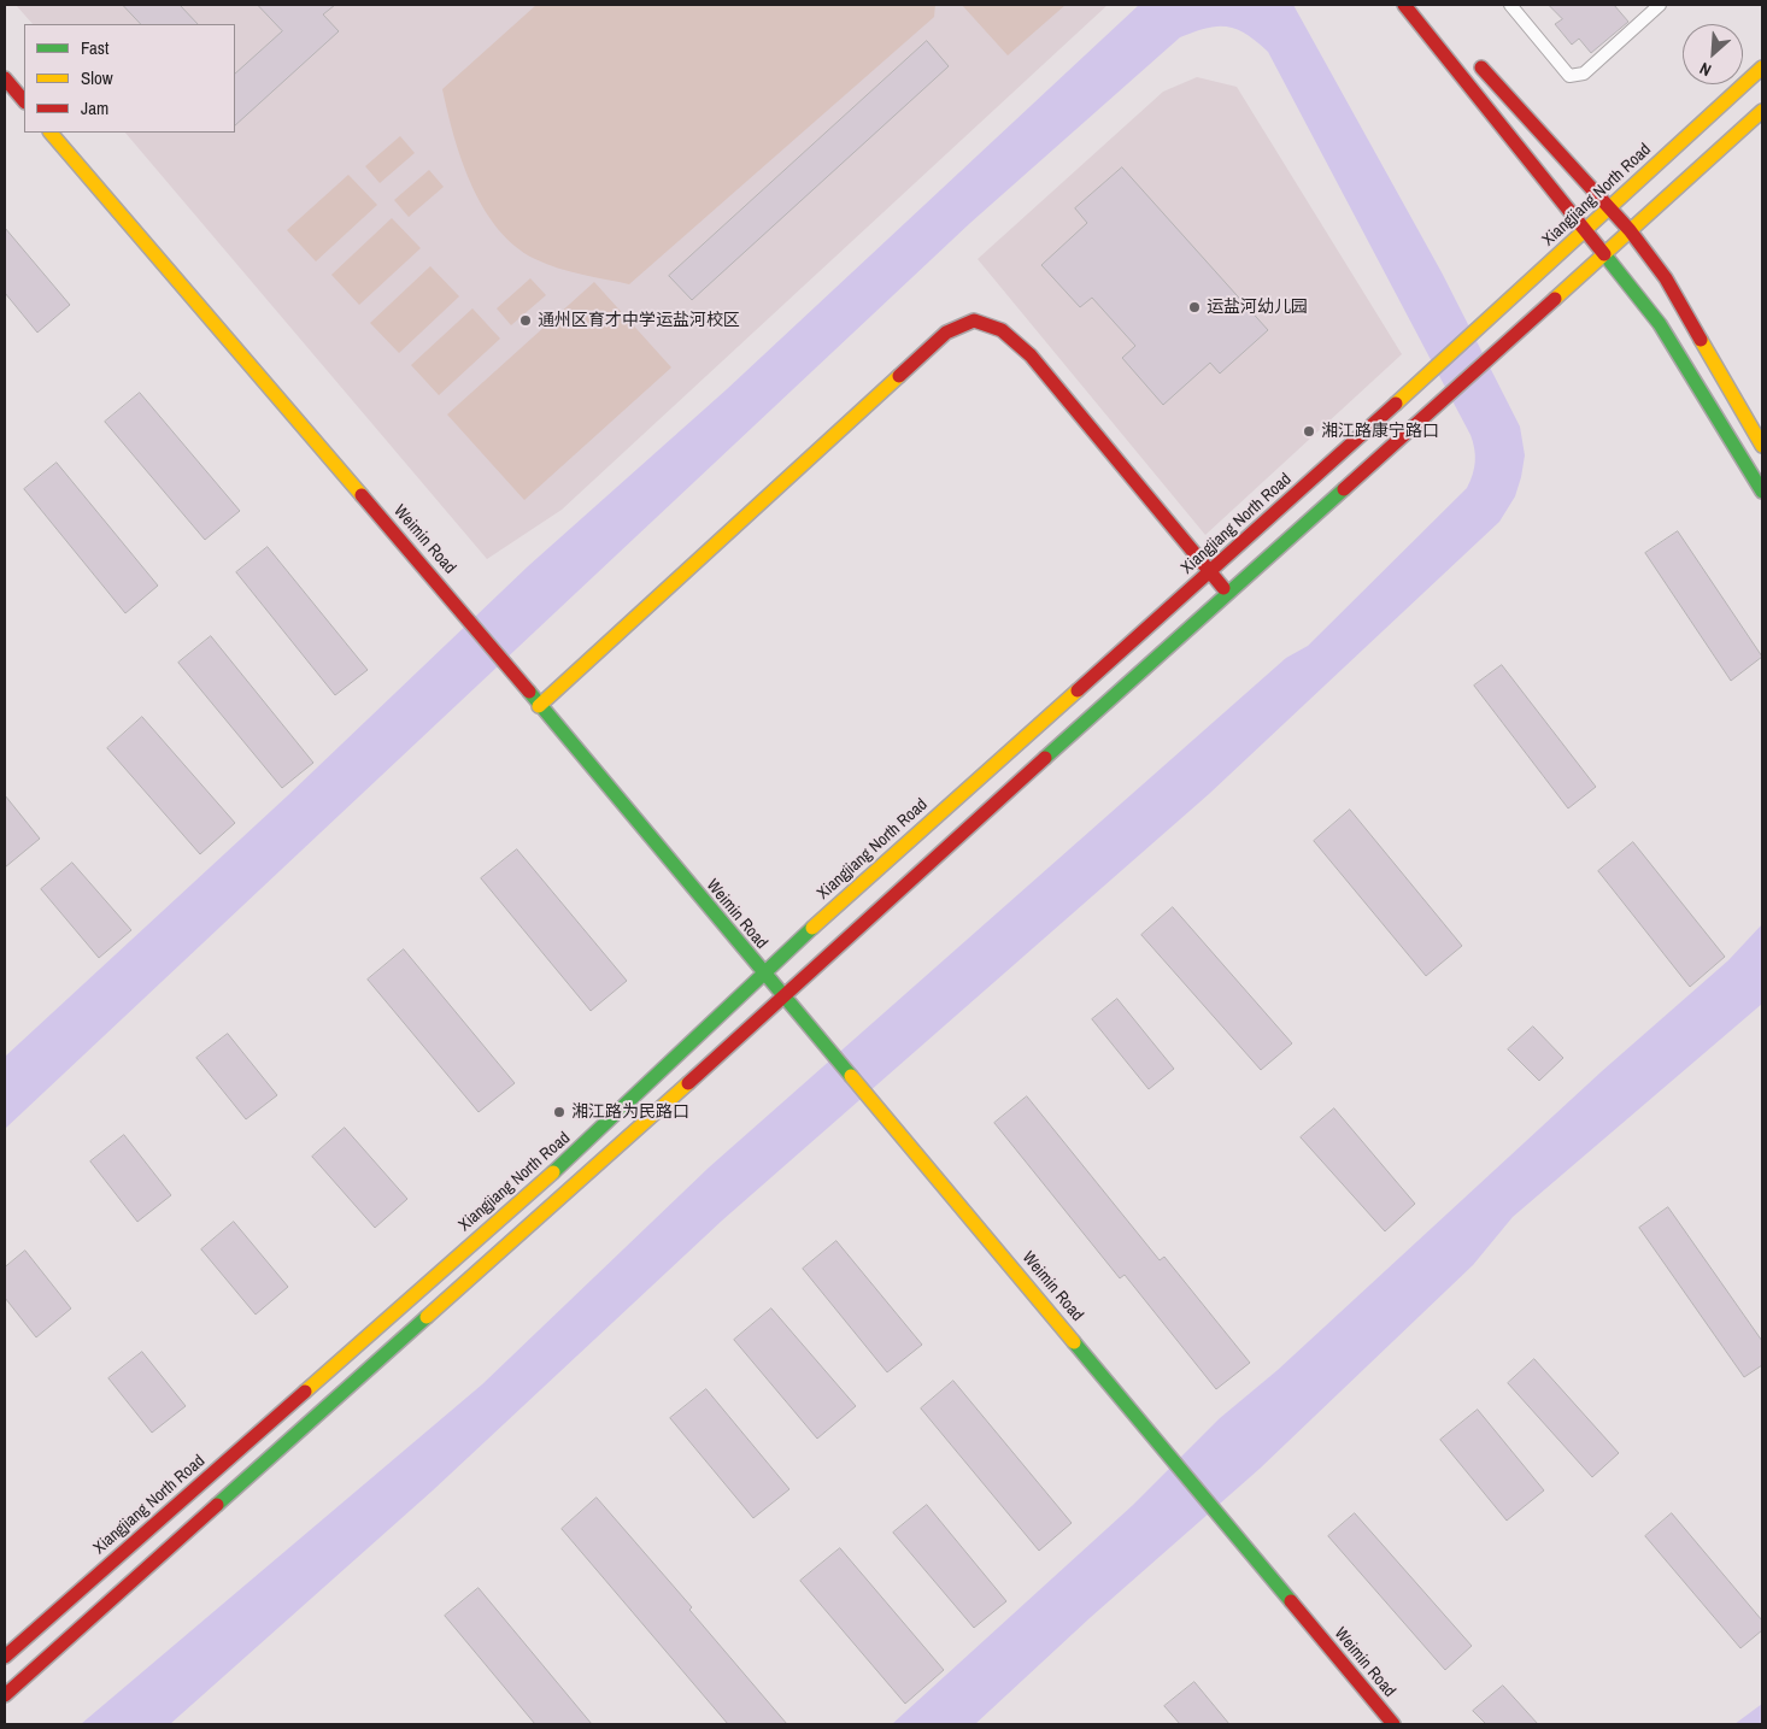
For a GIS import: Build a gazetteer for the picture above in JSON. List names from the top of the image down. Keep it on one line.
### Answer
{"streets":{"street":["Xiangjiang North Road","Weimin Road"]},"crossings":[["Xiangjiang North Road","Weimin Road"]],"places":["运盐河幼儿园","通州区育才中学运盐河校区","湘江路康宁路口","湘江路为民路口"],"legend":["Fast","Slow","Jam"],"north":"bottom left"}
